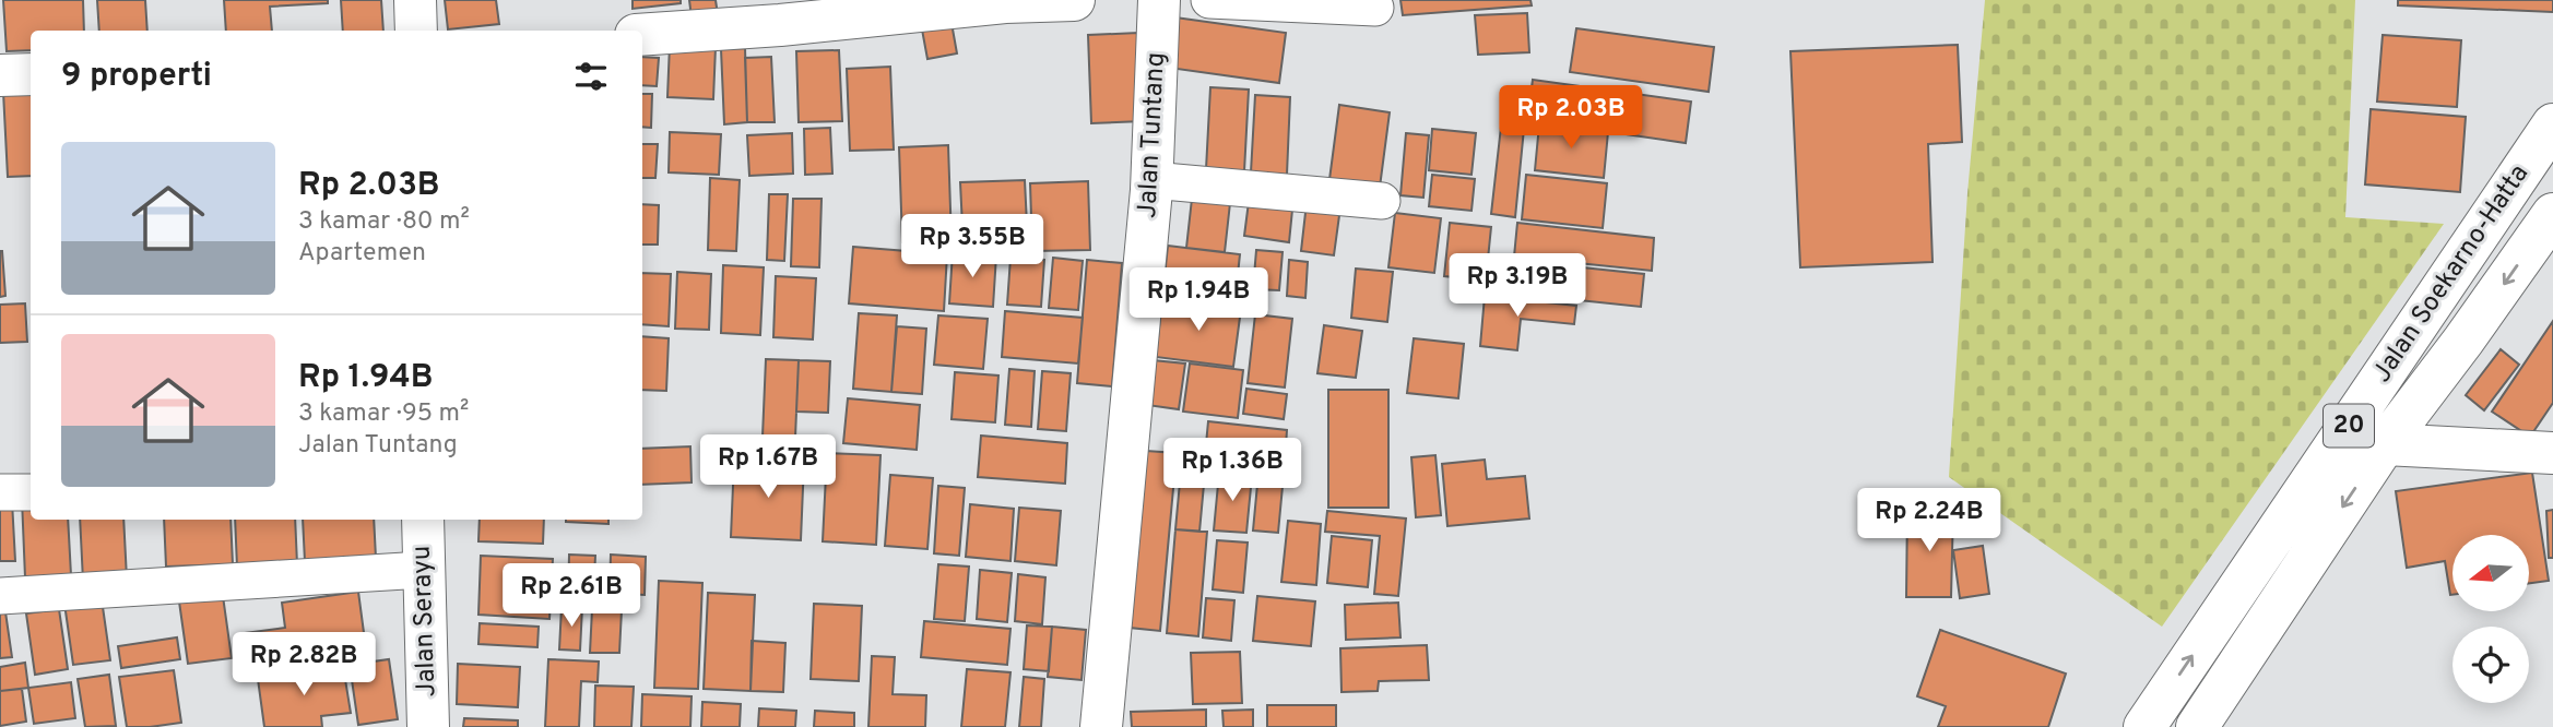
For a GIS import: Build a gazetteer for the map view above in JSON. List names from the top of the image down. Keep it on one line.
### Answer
{"streets":{"main road":["Jalan Tuntang","Jalan Soekarno-Hatta","20","Jalan Serayu"]},"north":"left","page":{"heading":"9 properti","price":["Rp 2.03B","Rp 3.55B","Rp 3.19B","Rp 1.94B","Rp 1.67B","Rp 1.36B","Rp 2.24B","Rp 2.61B","Rp 2.82B"],"list":[{"name":"Rp 2.03B","note":"3 kamar · 80 m² · Apartemen"},{"name":"Rp 1.94B","note":"3 kamar · 95 m² · Jalan Tuntang"}]}}
